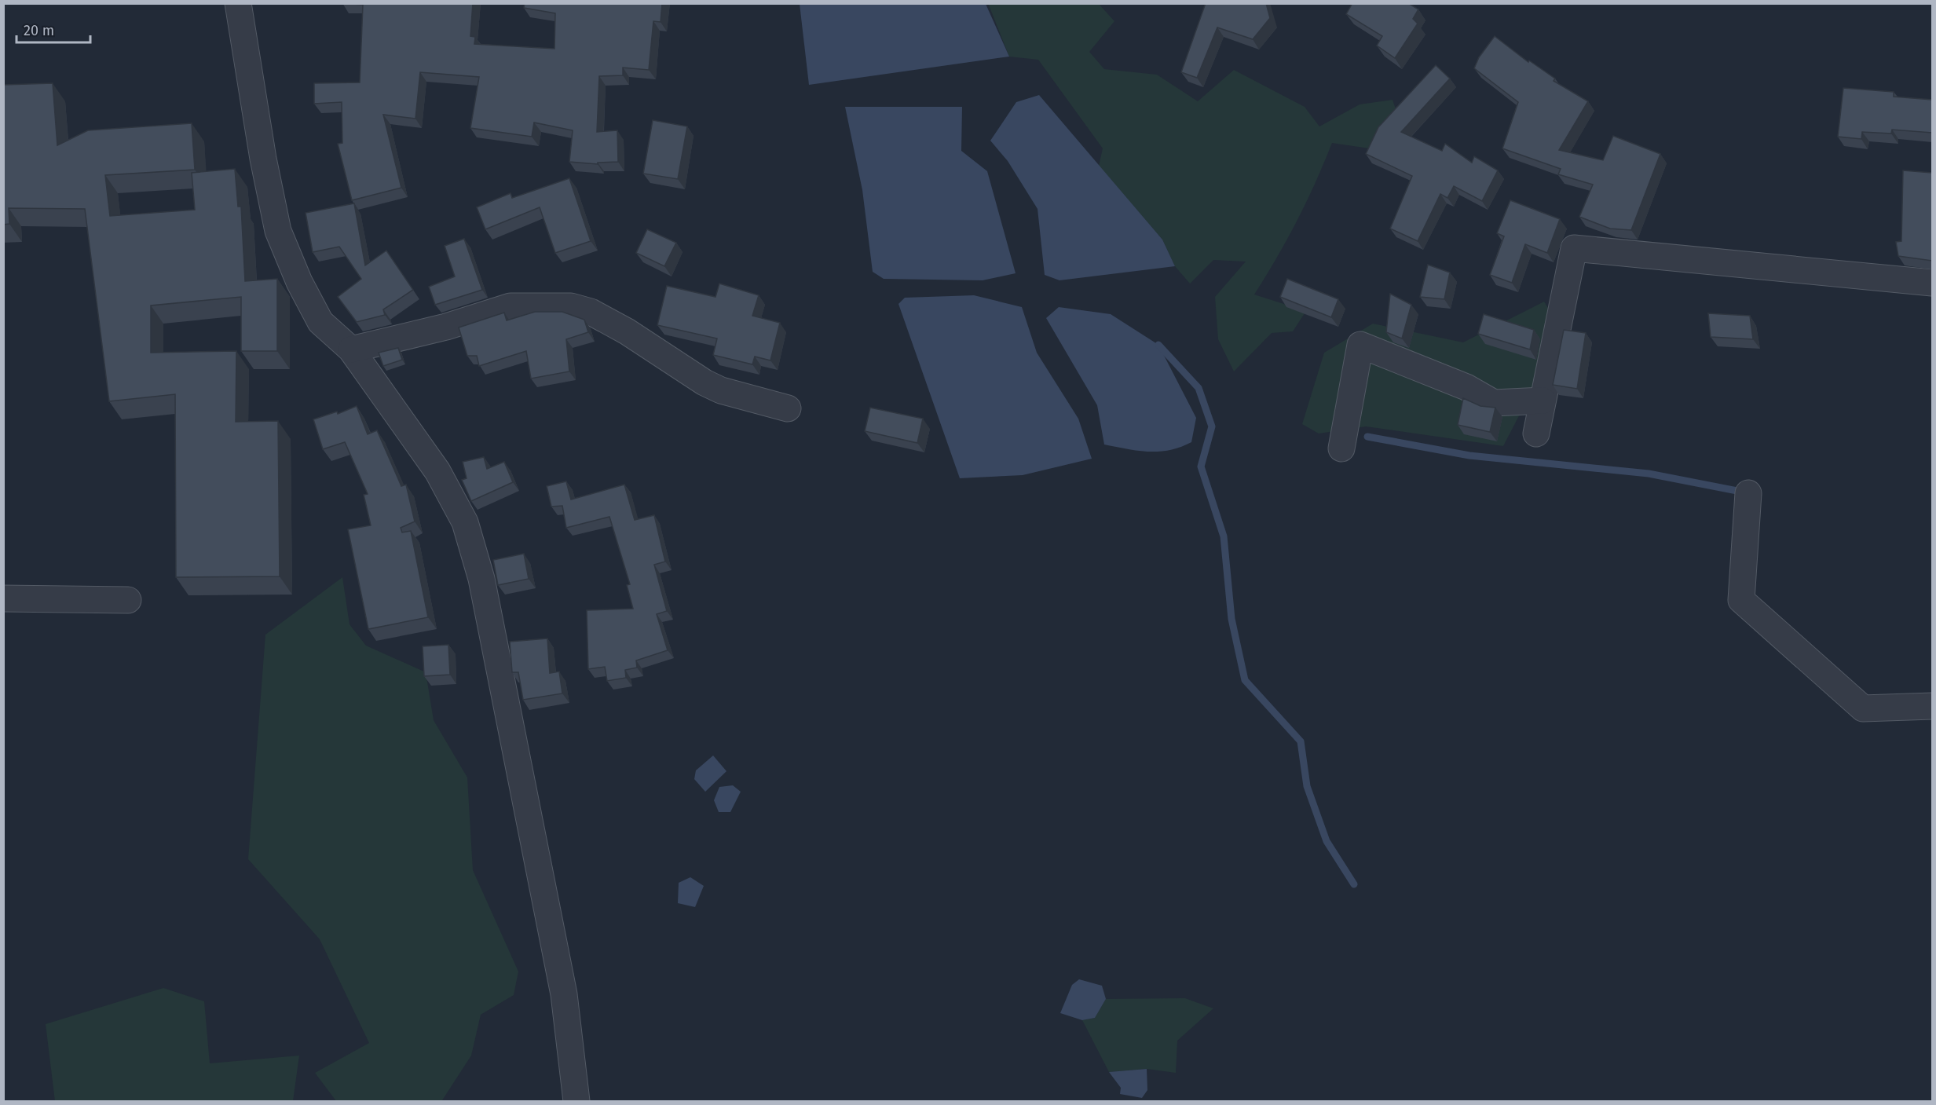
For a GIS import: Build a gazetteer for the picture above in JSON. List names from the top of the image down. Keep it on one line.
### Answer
{"scale_bar":"20 m"}
